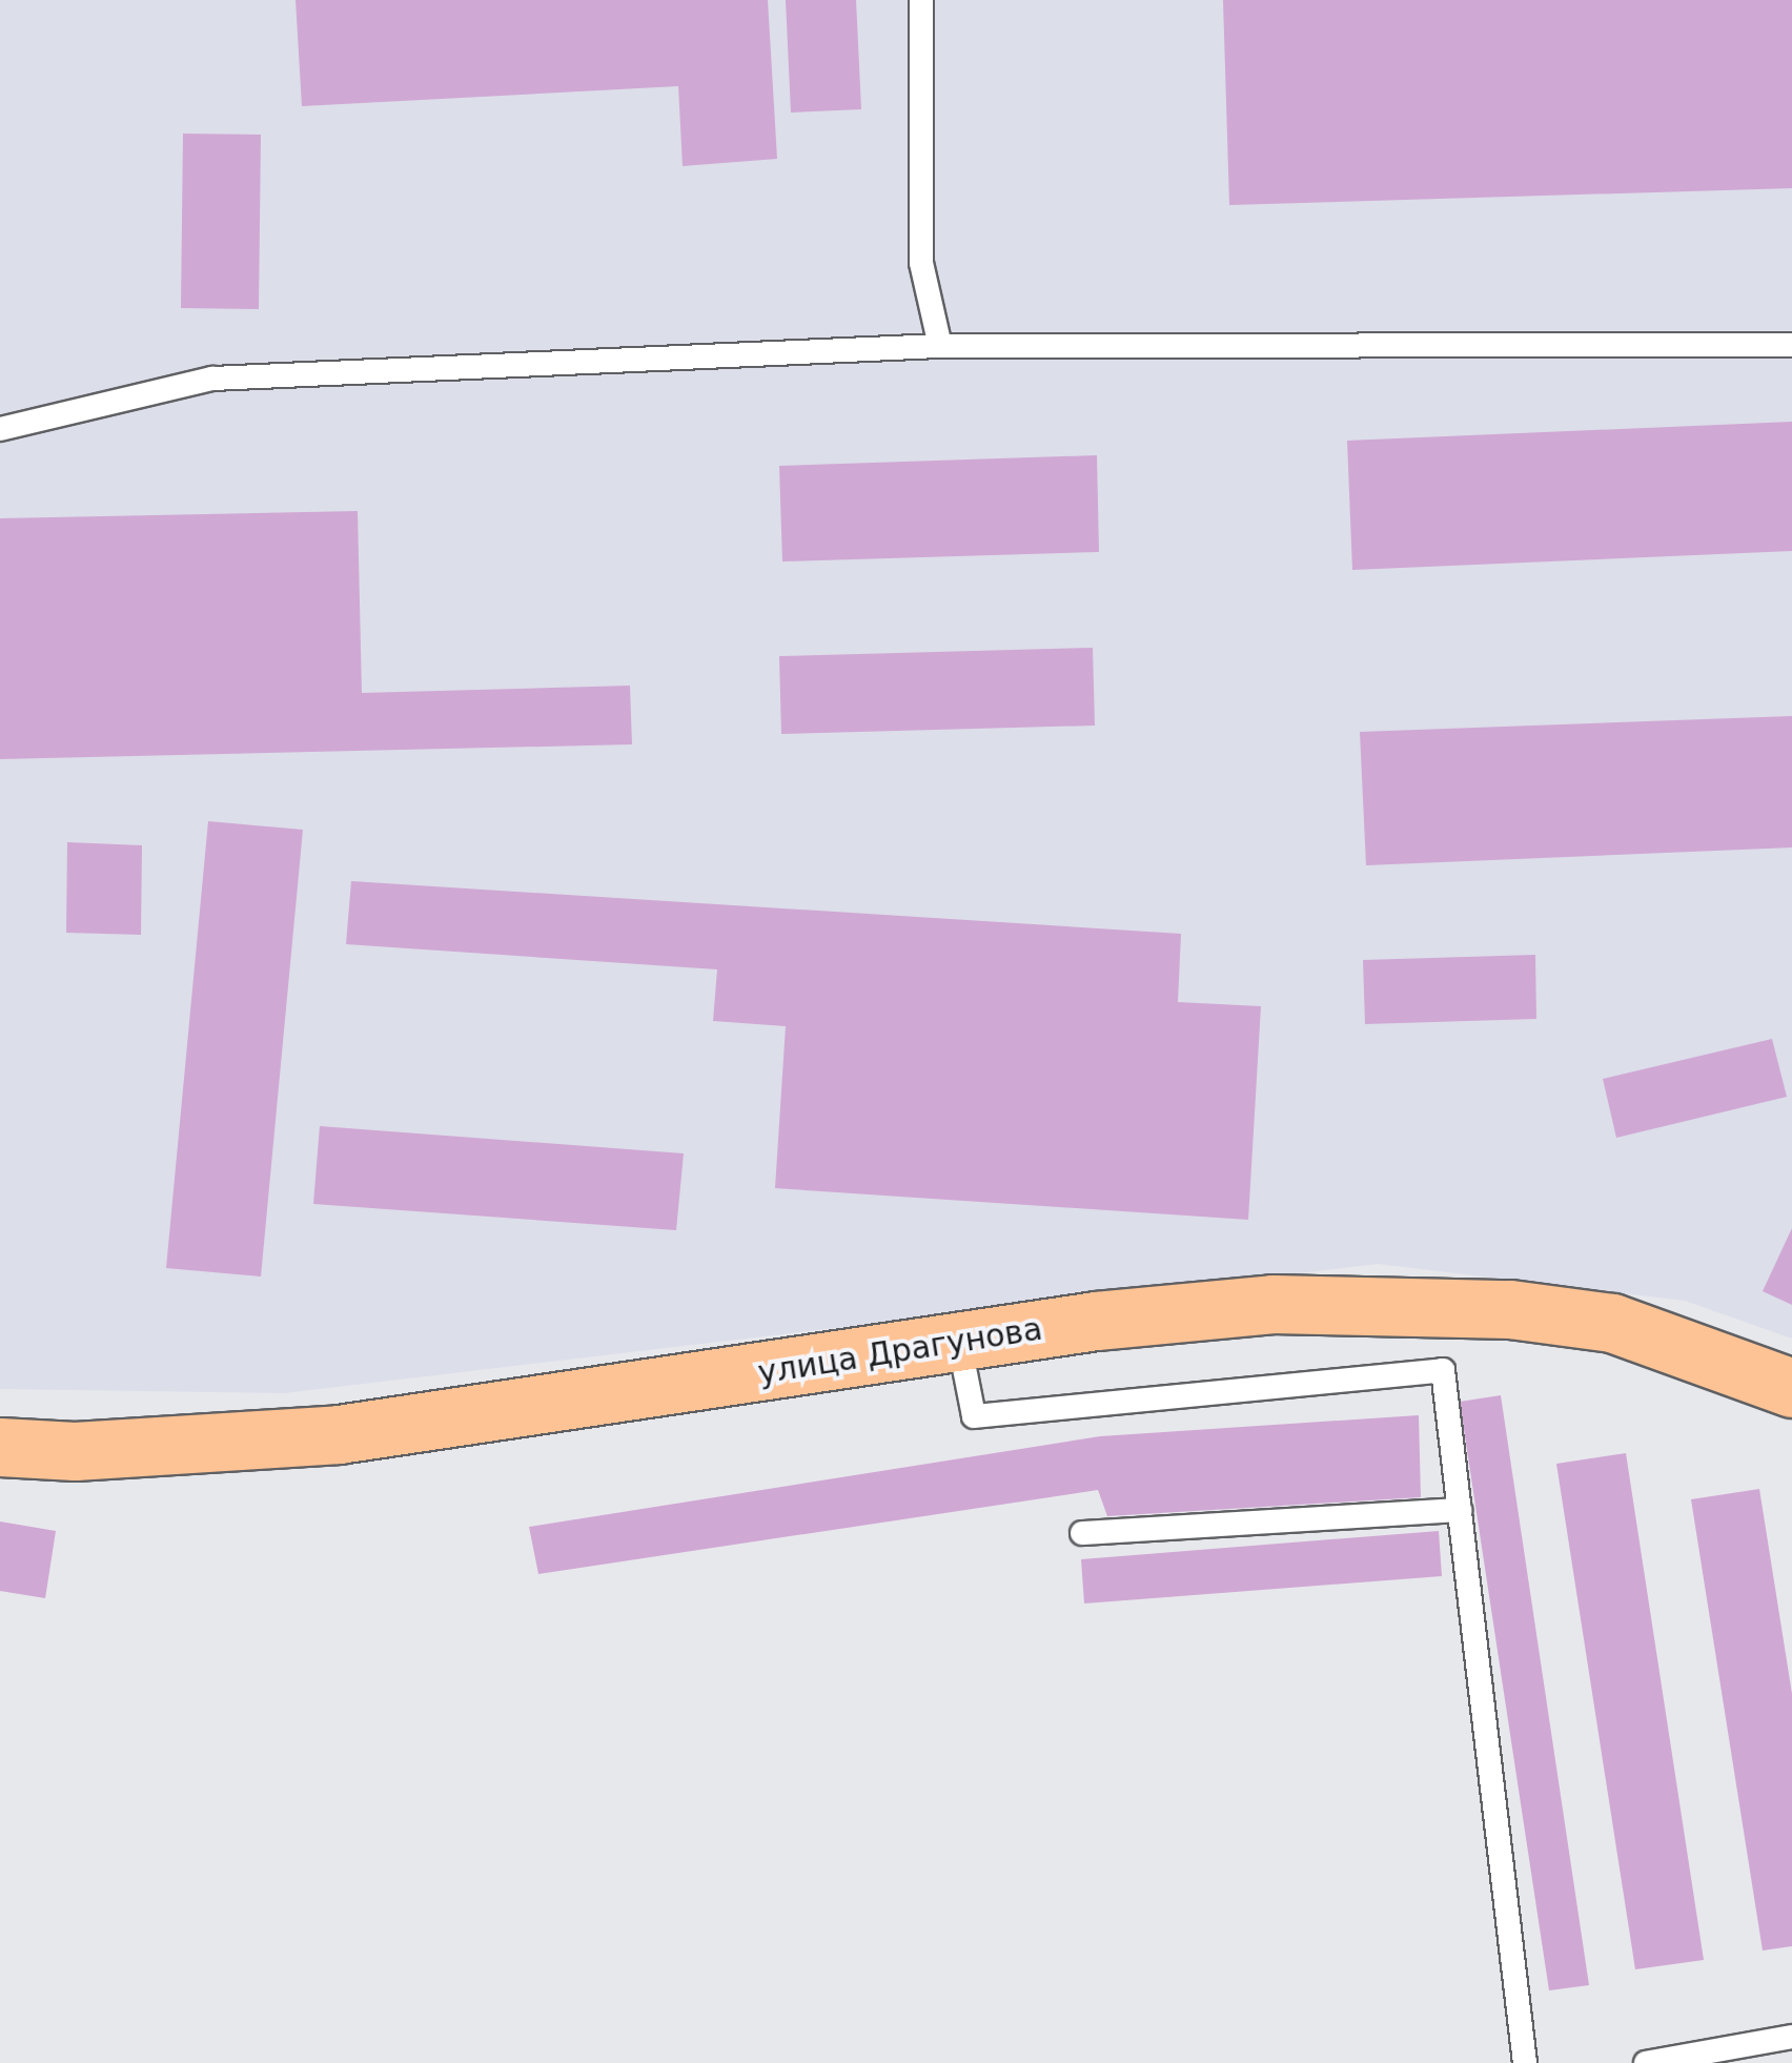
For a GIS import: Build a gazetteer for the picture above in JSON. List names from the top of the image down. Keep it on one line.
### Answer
{"streets":{"main road":["улица Драгунова"]}}
